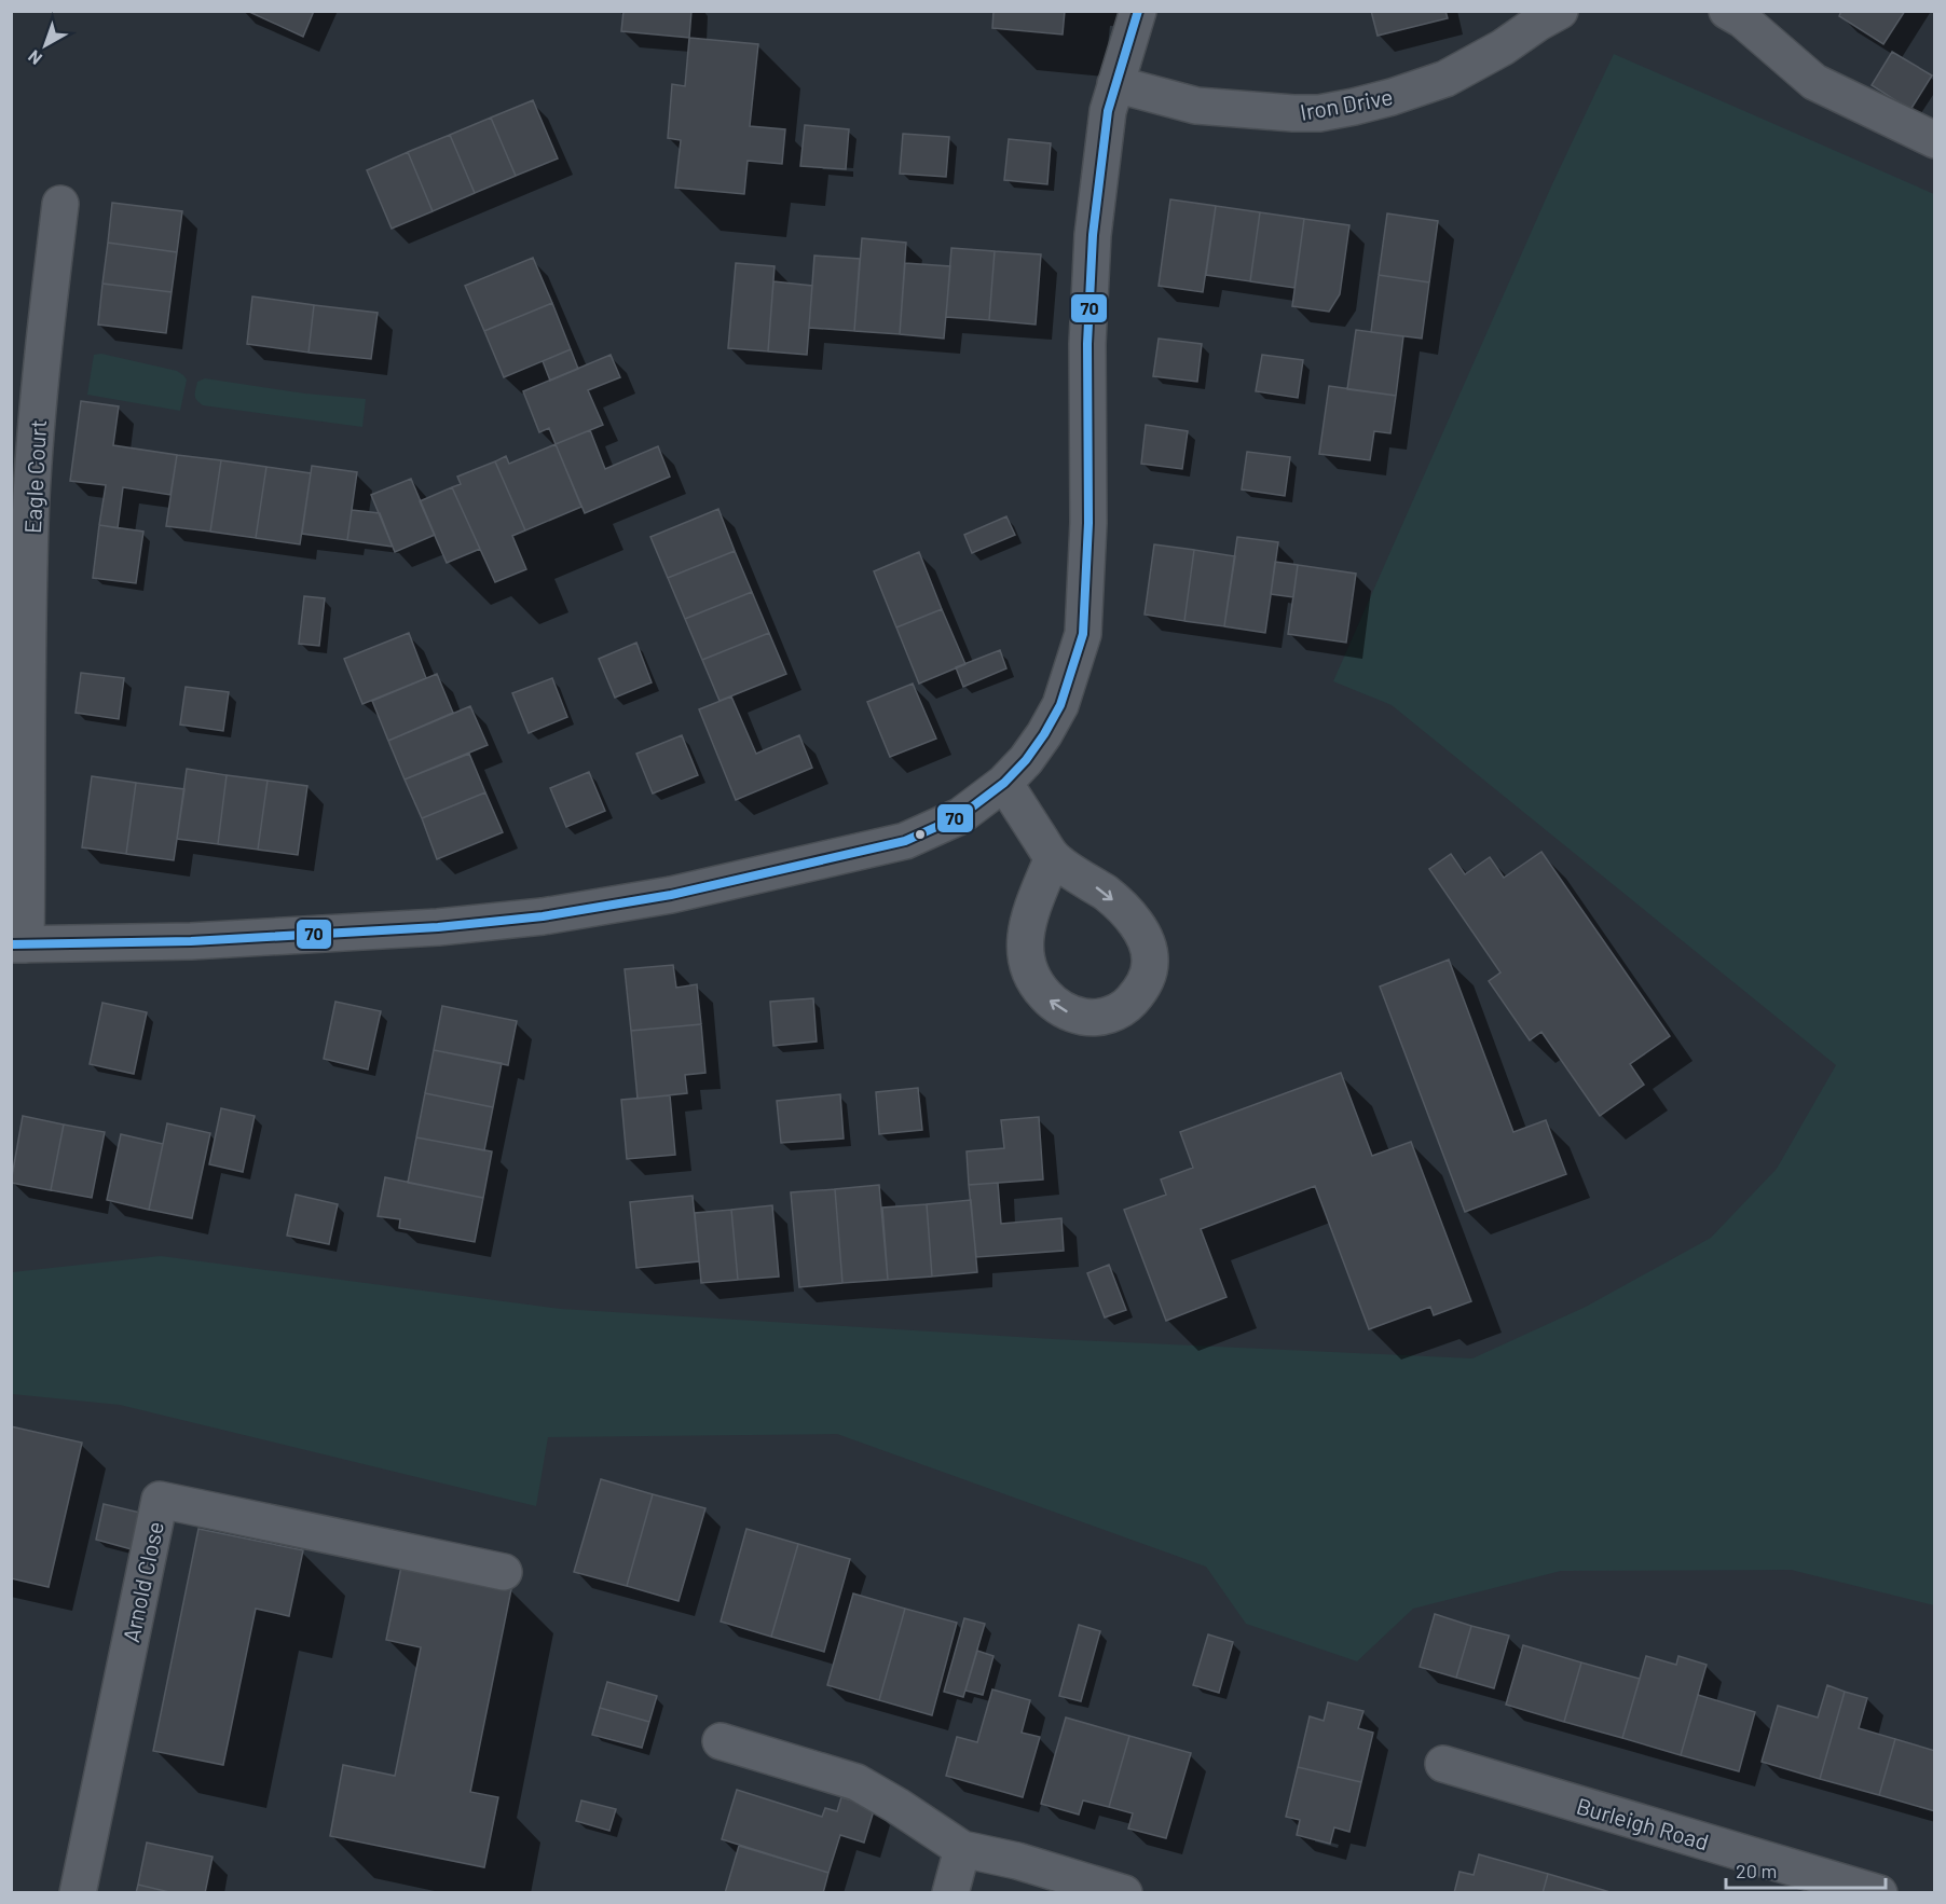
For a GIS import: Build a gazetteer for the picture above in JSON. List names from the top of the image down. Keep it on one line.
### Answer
{"streets":{"street":["Iron Drive","Eagle Court","Arnold Close","Burleigh Road"]},"lines":["transit line 70"],"scale_bar":"20 m","north":"bottom left"}
